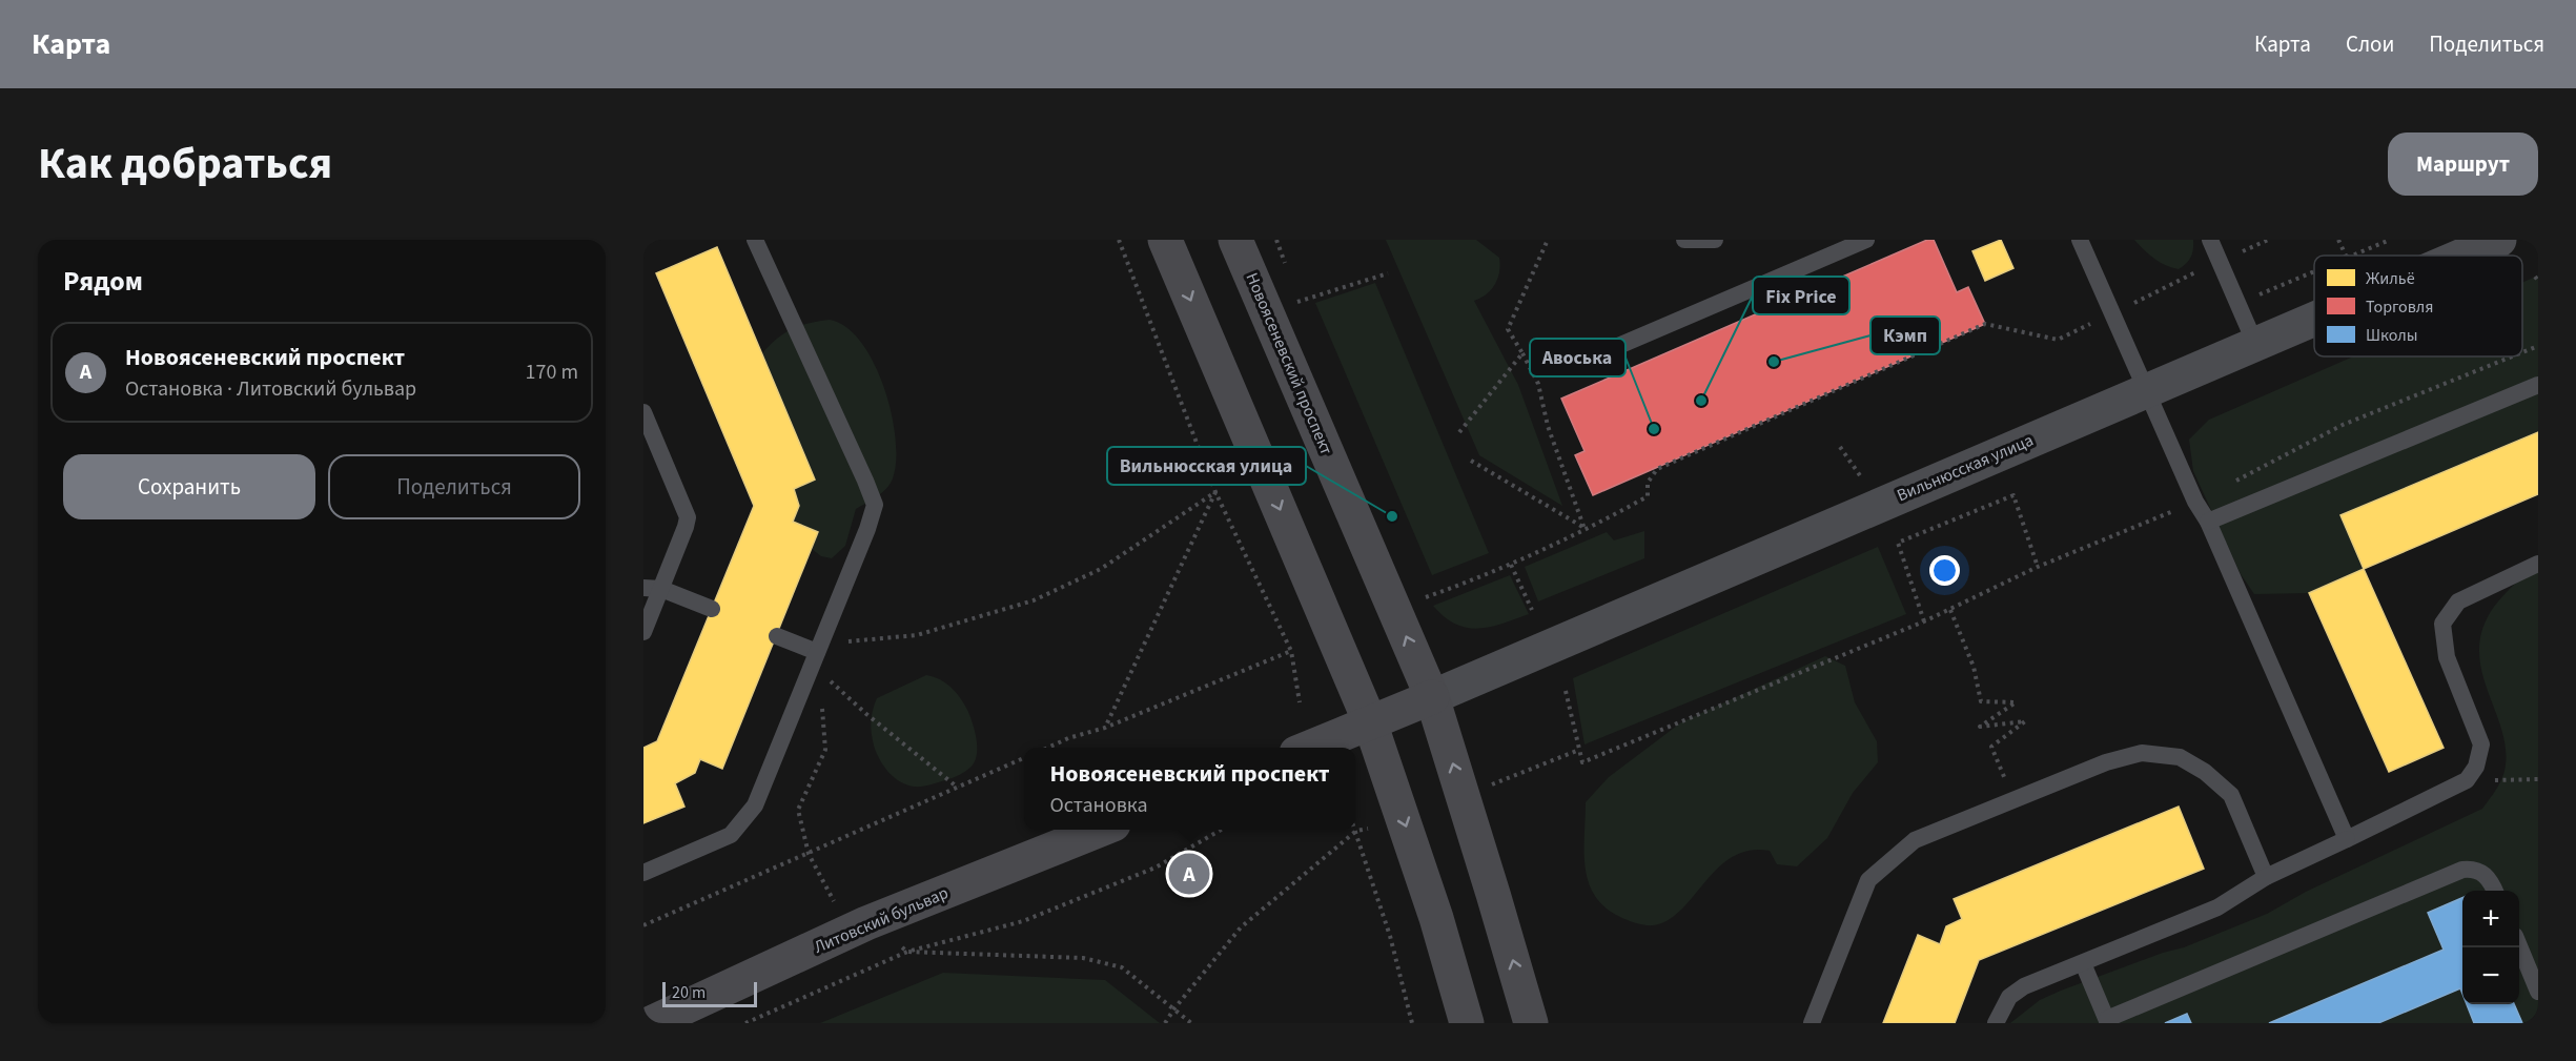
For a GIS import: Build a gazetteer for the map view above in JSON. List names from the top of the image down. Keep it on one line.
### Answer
{"streets":{"main road":["Новоясеневский проспект","Литовский бульвар"],"street":["Вильнюсская улица"]},"crossings":[["Новоясеневский проспект","Вильнюсская улица"]],"places":["Кэмп","Fix Price","Авоська","Вильнюсская улица"],"legend":["Жильё","Торговля","Школы"],"scale_bar":"20 m","page":{"header":"Карта","nav":["Карта","Слои","Поделиться"],"title":"Как добраться","buttons":["Маршрут",["Сохранить","Поделиться"]],"heading":"Рядом","list":[{"mark":"A","name":"Новоясеневский проспект","note":"Остановка · Литовский бульвар","value":"170 m"}],"popup":["Новоясеневский проспект","Остановка"],"pins":"A","map_buttons":["+","−"],"scale":"20 m"}}
